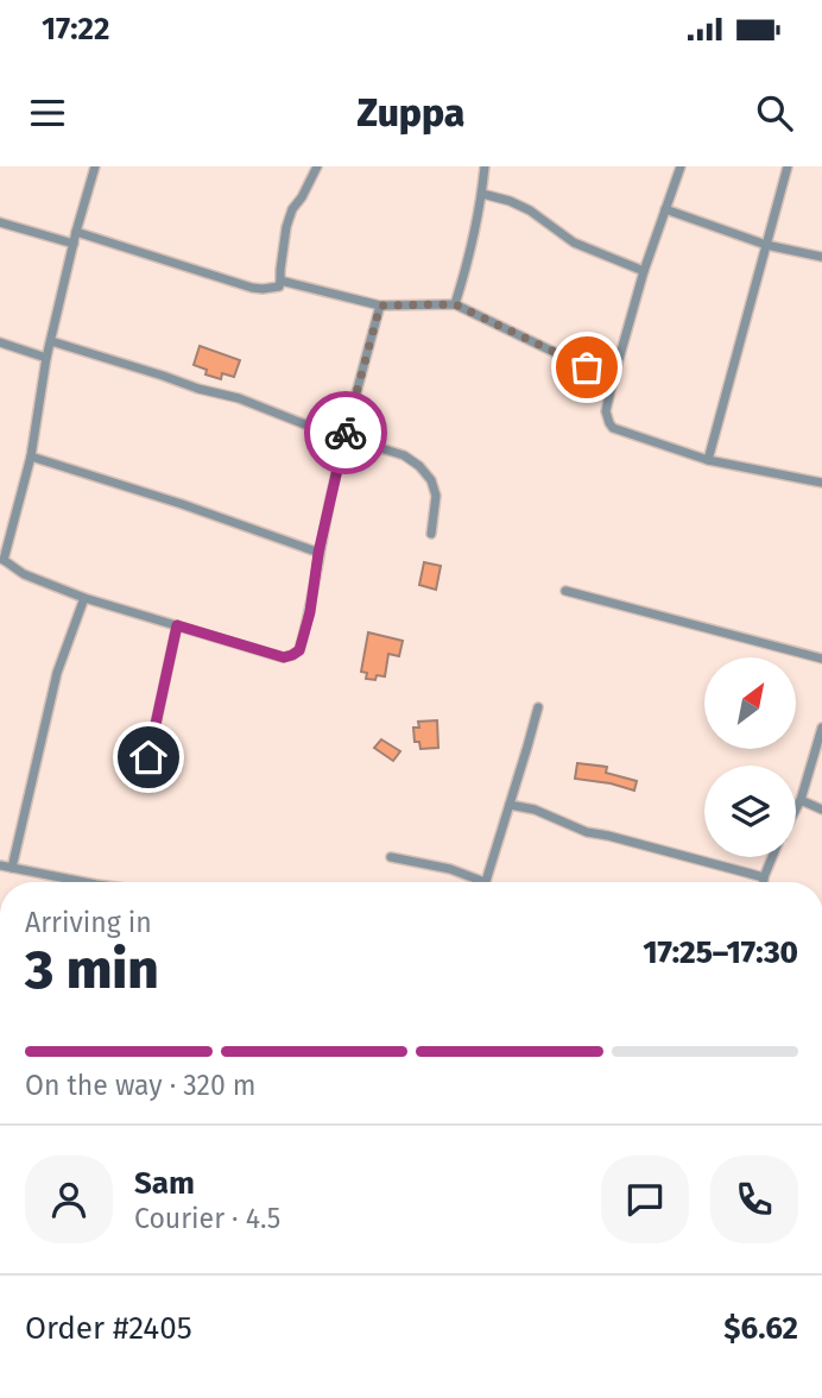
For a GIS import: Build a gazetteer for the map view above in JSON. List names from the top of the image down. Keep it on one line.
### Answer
{"north":"top right","page":{"status":"17:22","header":"Zuppa","heading":["3 min","Arriving in","17:25–17:30"],"panel":["Sam","Courier · 4.5","Order #2405","$6.62"],"bar":"On the way · 320 m"}}
